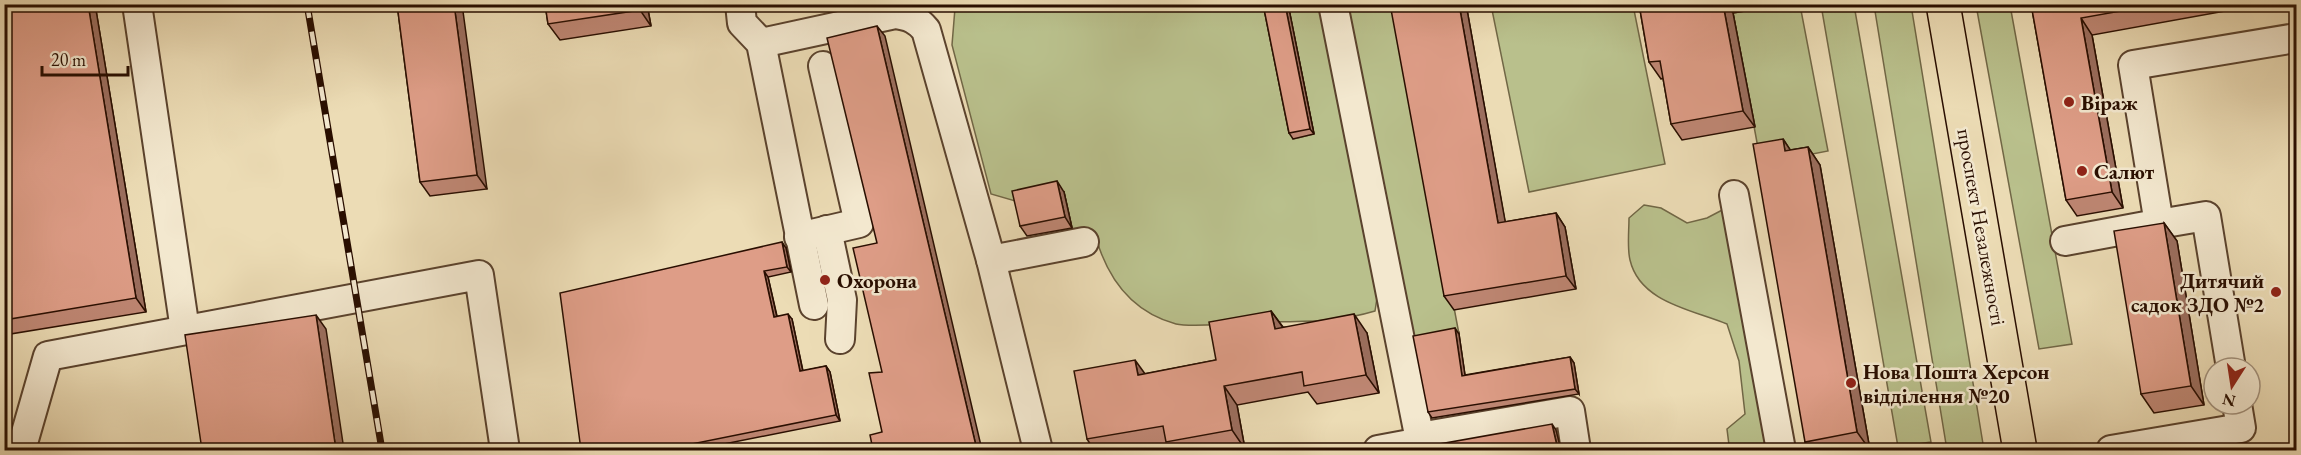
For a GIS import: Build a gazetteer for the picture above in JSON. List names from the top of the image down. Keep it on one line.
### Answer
{"streets":{"main road":["проспект Незалежності"]},"places":["Віраж","Салют","Охорона","Дитячий садок ЗДО №2","Нова Пошта Херсон відділення №20"],"scale_bar":"20 m","north":"bottom"}
